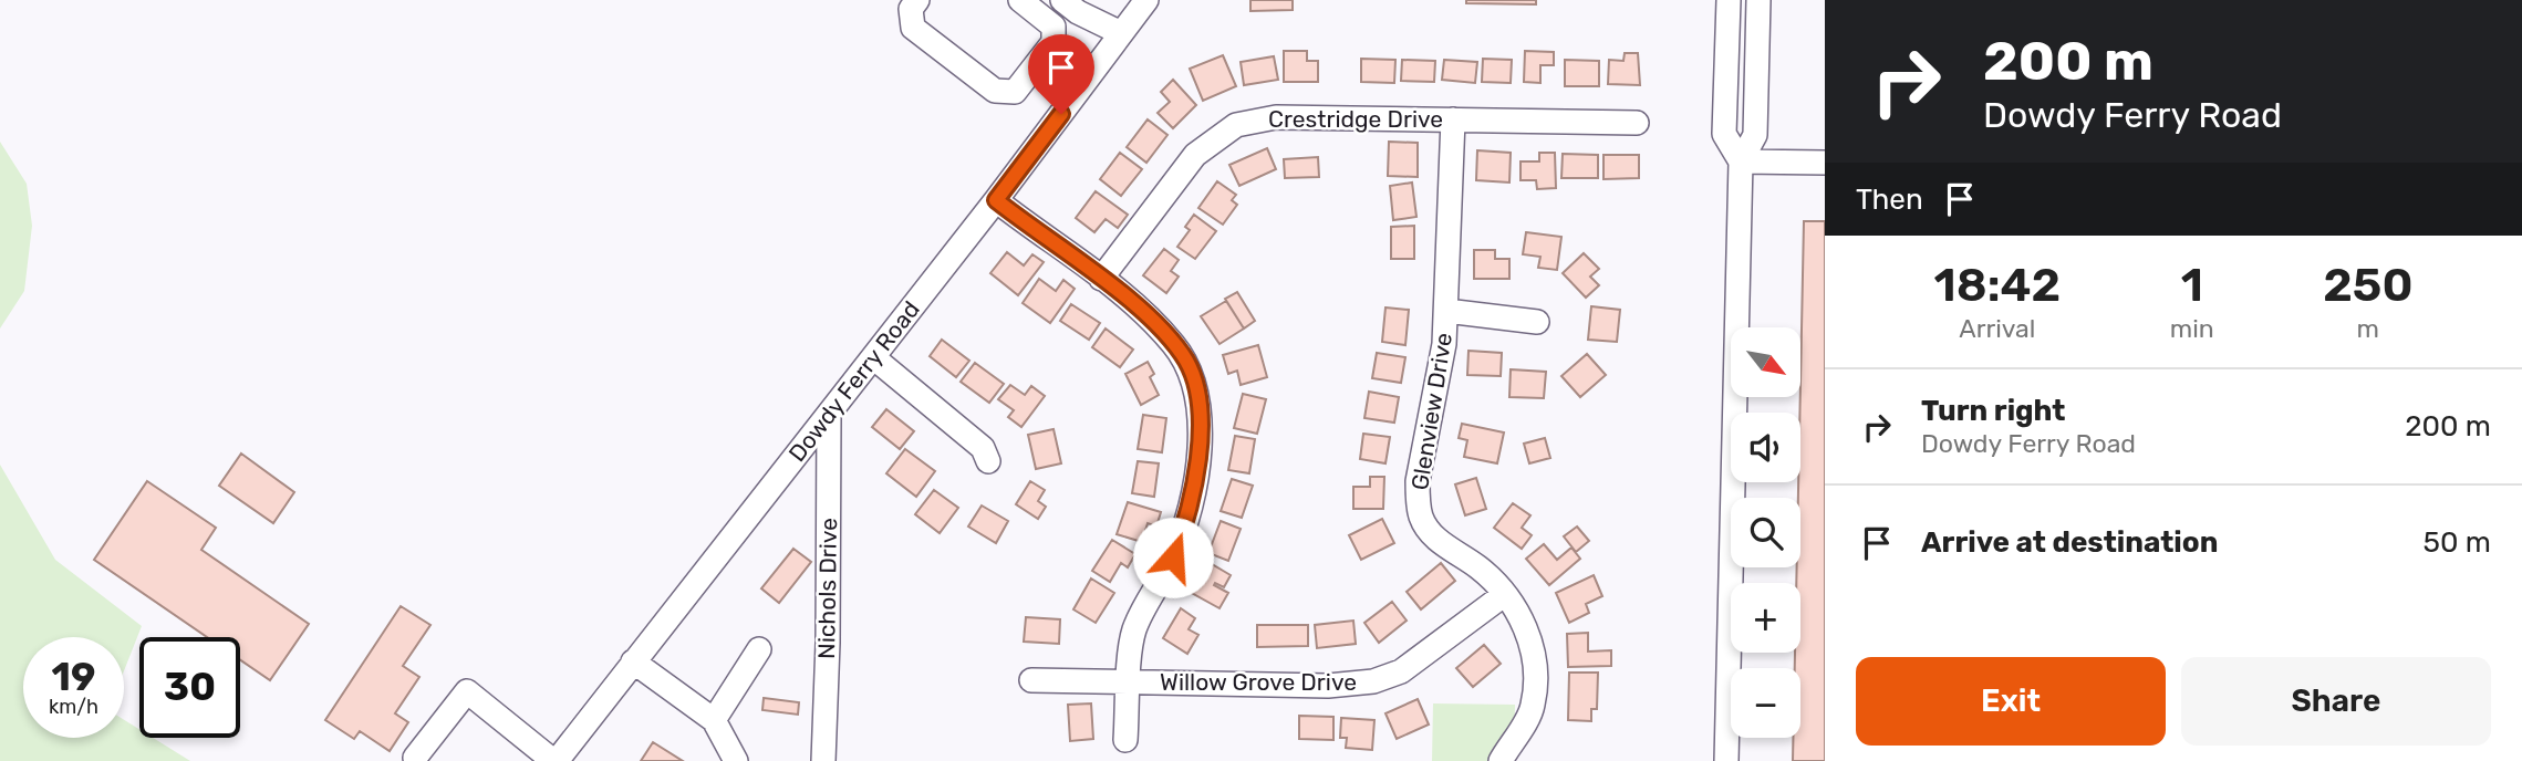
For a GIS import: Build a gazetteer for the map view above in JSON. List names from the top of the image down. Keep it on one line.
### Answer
{"streets":{"street":["Crestridge Drive","Dowdy Ferry Road","Glenview Drive","Nichols Drive","Willow Grove Drive"]},"crossings":[["Crestridge Drive","Glenview Drive"],["Dowdy Ferry Road","Nichols Drive"],["Glenview Drive","Willow Grove Drive"]],"north":"bottom right","page":{"turn":["200 m","Dowdy Ferry Road"],"then":"Then","eta":["18:42","Arrival","1","min","250","m"],"map_buttons":["+","−"],"list":[{"name":"Turn right","note":"Dowdy Ferry Road","value":"200 m"},{"name":"Arrive at destination","value":"50 m"}],"speed":"19 km/h","limit":"30","buttons":["Exit","Share"]}}
